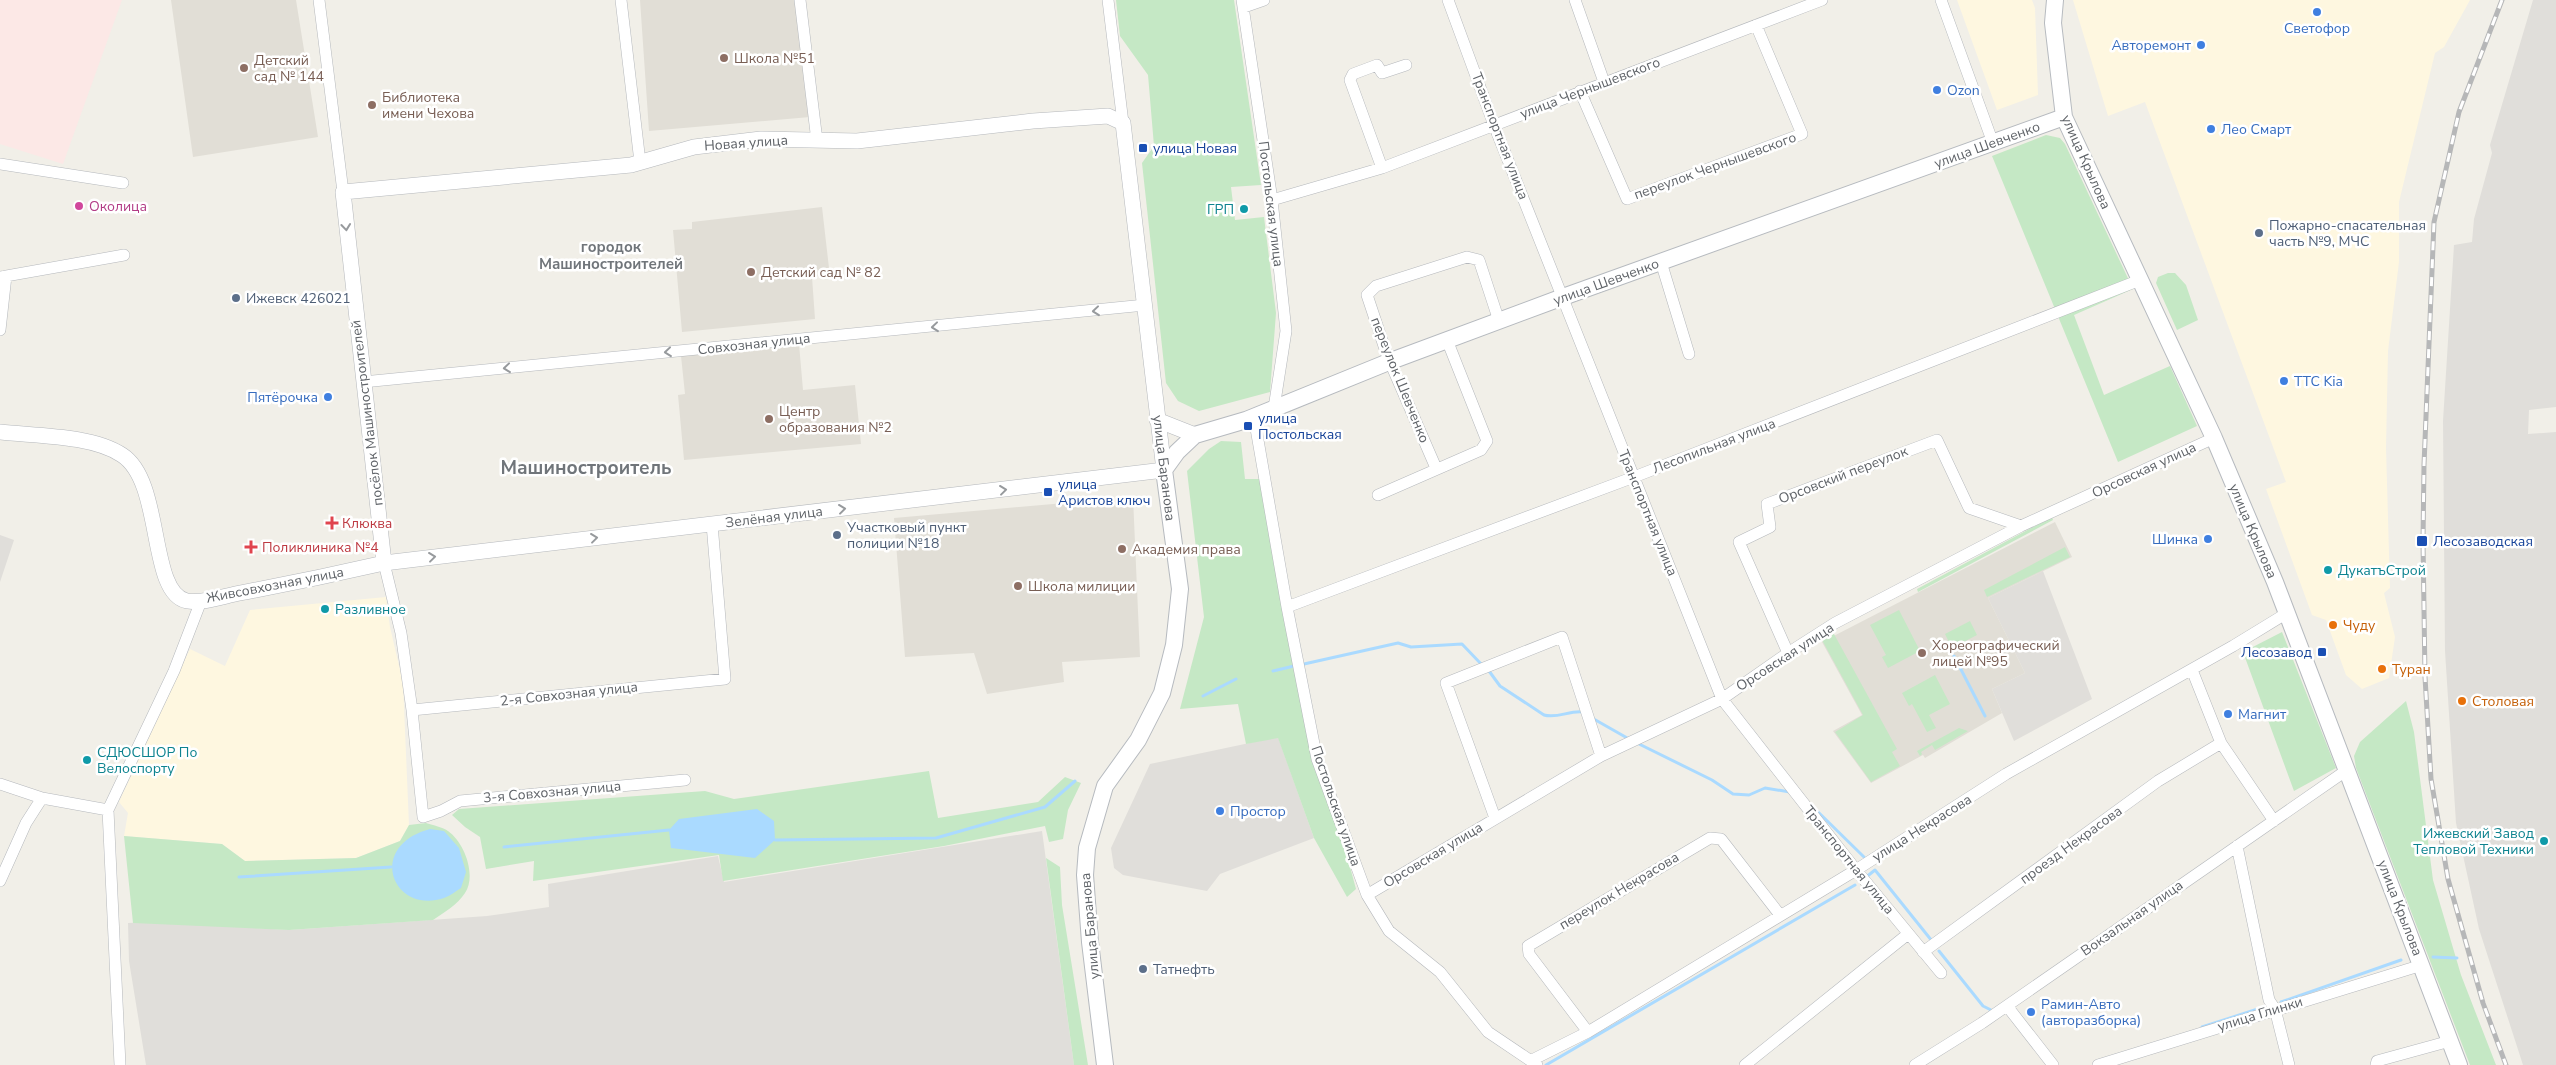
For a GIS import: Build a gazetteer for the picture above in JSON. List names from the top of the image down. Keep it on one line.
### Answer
{"streets":{"main road":["улица Шевченко","улица Крылова","улица Баранова"],"street":["улица Чернышевского","Транспортная улица","Новая улица","переулок Чернышевского","Постольская улица","Совхозная улица","переулок Шевченко","посёлок Машиностроителей","Лесопильная улица","Орсовская улица","Орсовский переулок","Зелёная улица","Живсовхозная улица","2-я Совхозная улица","3-я Совхозная улица","улица Некрасова","проезд Некрасова","переулок Некрасова","Вокзальная улица","улица Глинки"]},"crossings":[["улица Чернышевского","Транспортная улица"],["улица Чернышевского","переулок Чернышевского"],["улица Чернышевского","Постольская улица"],["Транспортная улица","улица Шевченко"],["Транспортная улица","Лесопильная улица"],["Транспортная улица","Орсовская улица"],["Транспортная улица","улица Некрасова"],["Транспортная улица","проезд Некрасова"],["Новая улица","посёлок Машиностроителей"],["Новая улица","улица Баранова"],["улица Шевченко","улица Крылова"],["улица Шевченко","Постольская улица"],["улица Шевченко","переулок Шевченко"],["улица Шевченко","улица Баранова"],["улица Шевченко","Зелёная улица"],["улица Крылова","Лесопильная улица"],["улица Крылова","Орсовская улица"],["улица Крылова","улица Некрасова"],["улица Крылова","Вокзальная улица"],["улица Крылова","улица Глинки"],["Постольская улица","Лесопильная улица"],["Постольская улица","Орсовская улица"],["Постольская улица","улица Некрасова"],["Совхозная улица","посёлок Машиностроителей"],["Совхозная улица","улица Баранова"],["посёлок Машиностроителей","Зелёная улица"],["посёлок Машиностроителей","Живсовхозная улица"],["улица Баранова","Зелёная улица"],["Орсовская улица","Орсовский переулок"],["Зелёная улица","Живсовхозная улица"],["Зелёная улица","2-я Совхозная улица"],["2-я Совхозная улица","3-я Совхозная улица"],["улица Некрасова","переулок Некрасова"]],"one_way":["Совхозная улица","посёлок Машиностроителей","Зелёная улица"],"districts":["городок Машиностроителей","Машиностроитель"],"places":{"other":["Светофор","Авторемонт","Школа №51","Детский сад № 144","Ozon","Библиотека имени Чехова","Лео Смарт","Околица","ГРП","Пожарно-спасательная часть №9, МЧС","Детский сад № 82","Ижевск 426021","ТТС Kia","Пятёрочка","Центр образования №2","Участковый пункт полиции №18","Шинка","Академия права","ДукатъСтрой","Школа милиции","Разливное","Чуду","Хореографический лицей №95","Туран","Столовая","Магнит","СДЮСШОР По Велоспорту","Простор","Ижевский Завод Тепловой Техники","Татнефть","Рамин-Авто (авторазборка)"],"transit":["улица Новая","улица Постольская","улица Аристов ключ","Лесозаводская","Лесозавод"],"health":["Клюква","Поликлиника №4"]}}
